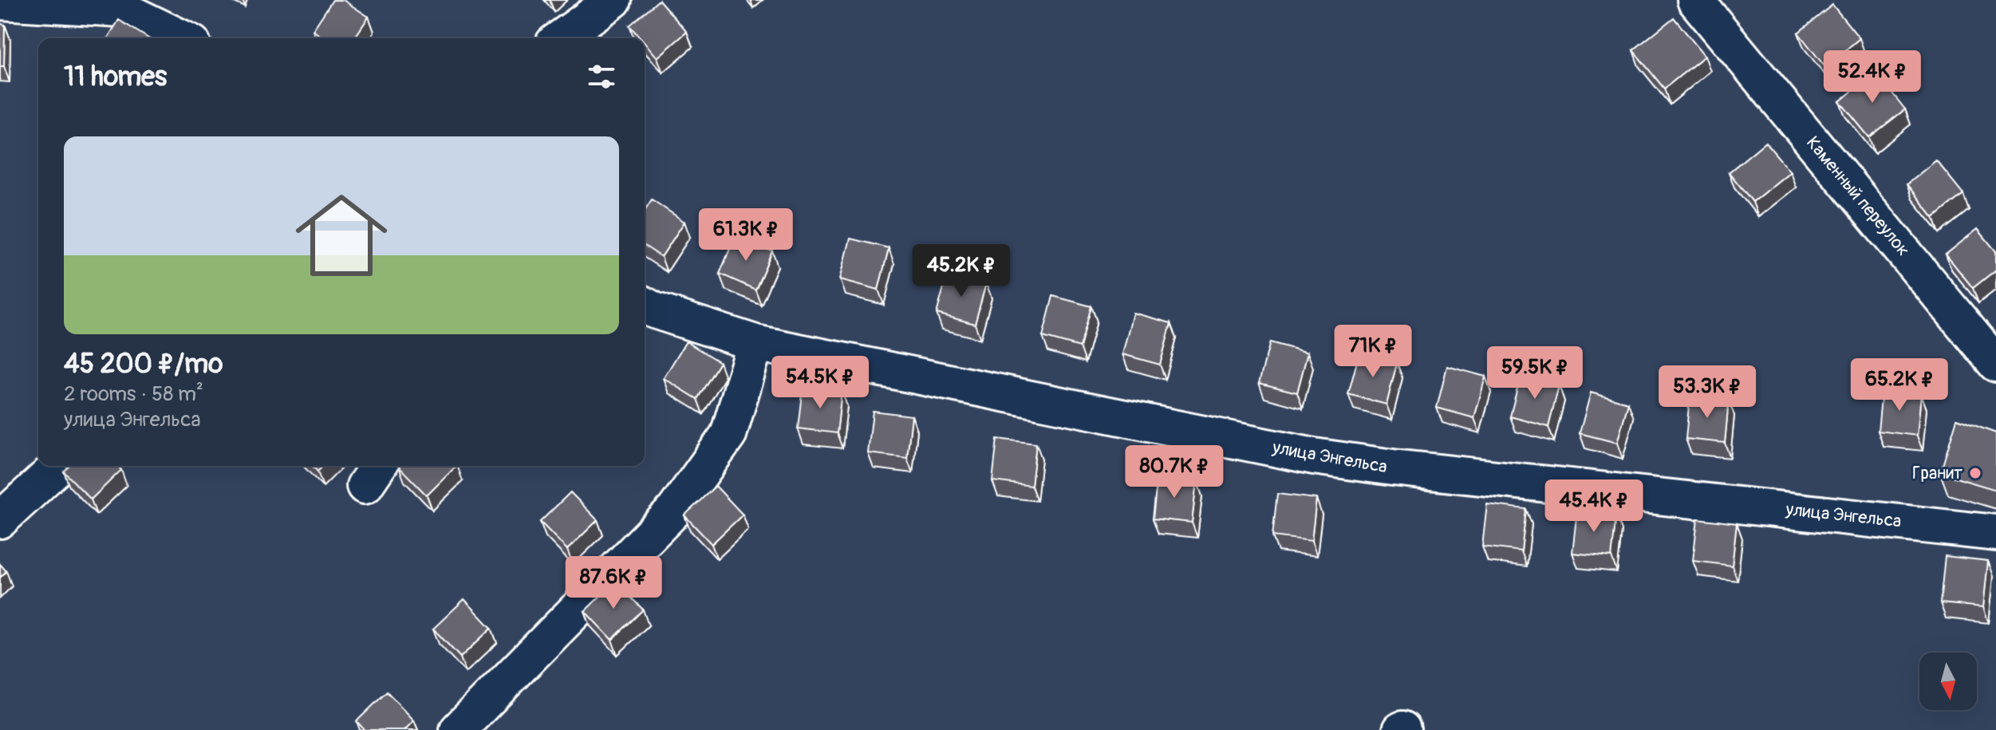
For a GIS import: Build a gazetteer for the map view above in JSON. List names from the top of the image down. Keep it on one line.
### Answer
{"streets":{"street":["Каменный переулок","улица Энгельса"]},"places":["Гранит"],"north":"bottom","page":{"heading":"11 homes","price":["52.4K ₽","61.3K ₽","45.2K ₽","71K ₽","59.5K ₽","54.5K ₽","65.2K ₽","53.3K ₽","80.7K ₽","45.4K ₽","87.6K ₽"],"list":[{"name":"45 200 ₽/mo","note":"2 rooms · 58 m² · улица Энгельса"}]}}
